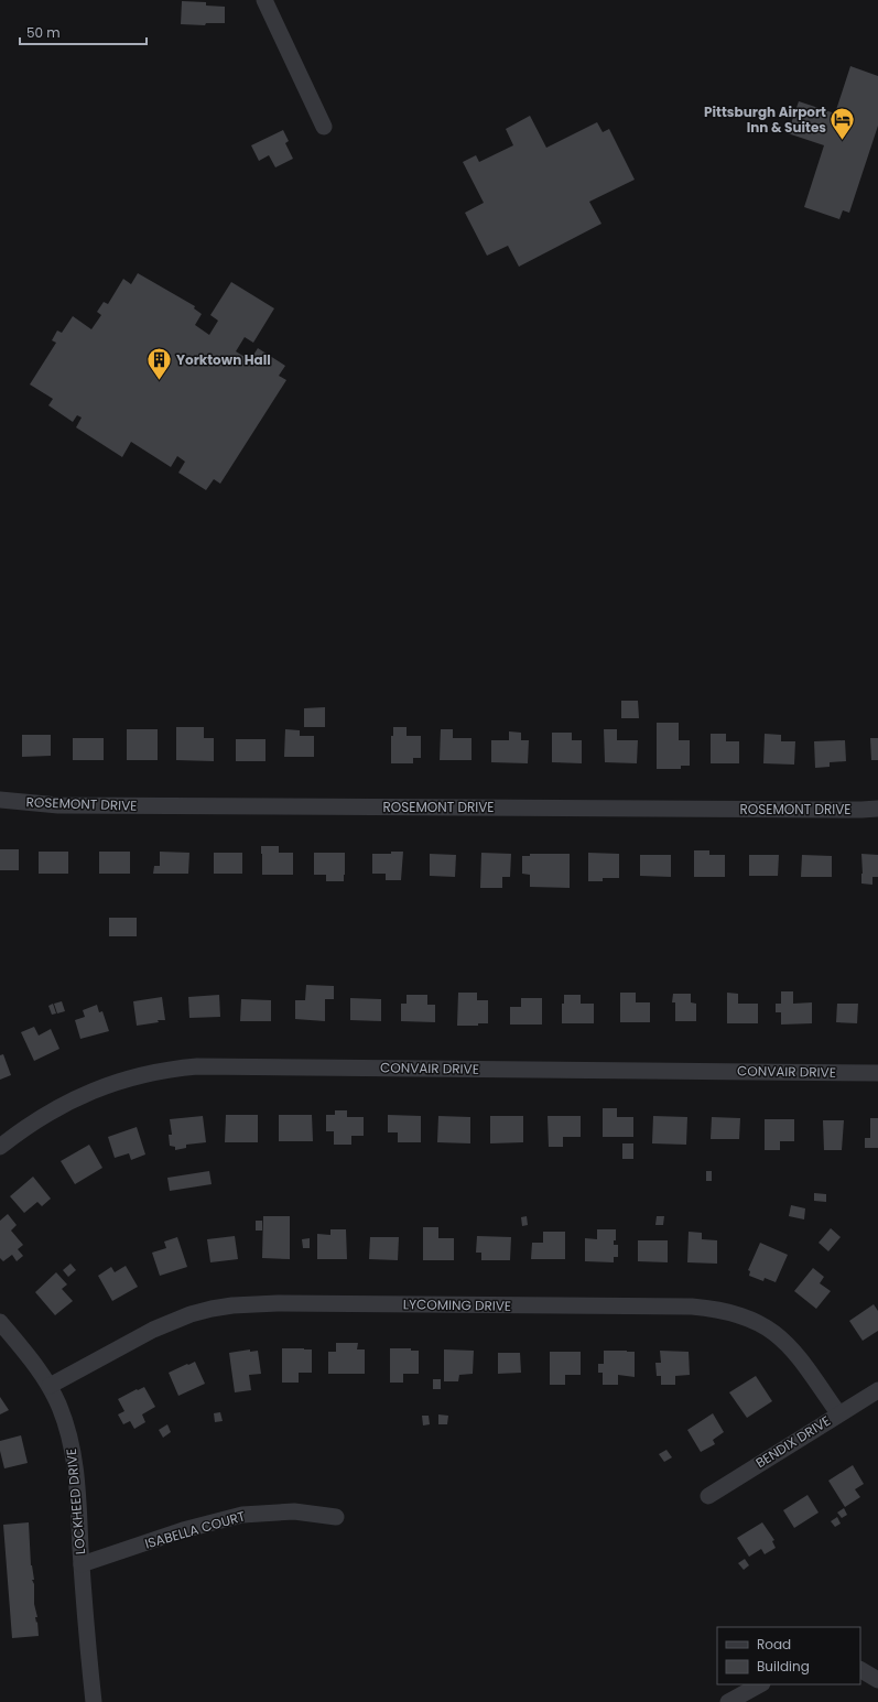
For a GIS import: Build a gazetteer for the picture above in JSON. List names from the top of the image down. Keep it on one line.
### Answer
{"streets":{"street":["ROSEMONT DRIVE","CONVAIR DRIVE","LYCOMING DRIVE","BENDIX DRIVE","LOCKHEED DRIVE","ISABELLA COURT"]},"crossings":[["LYCOMING DRIVE","BENDIX DRIVE"],["LYCOMING DRIVE","LOCKHEED DRIVE"],["LOCKHEED DRIVE","ISABELLA COURT"]],"places":{"hotel":["Pittsburgh Airport Inn & Suites"],"building":["Yorktown Hall"]},"legend":["Road","Building"],"scale_bar":"50 m"}
